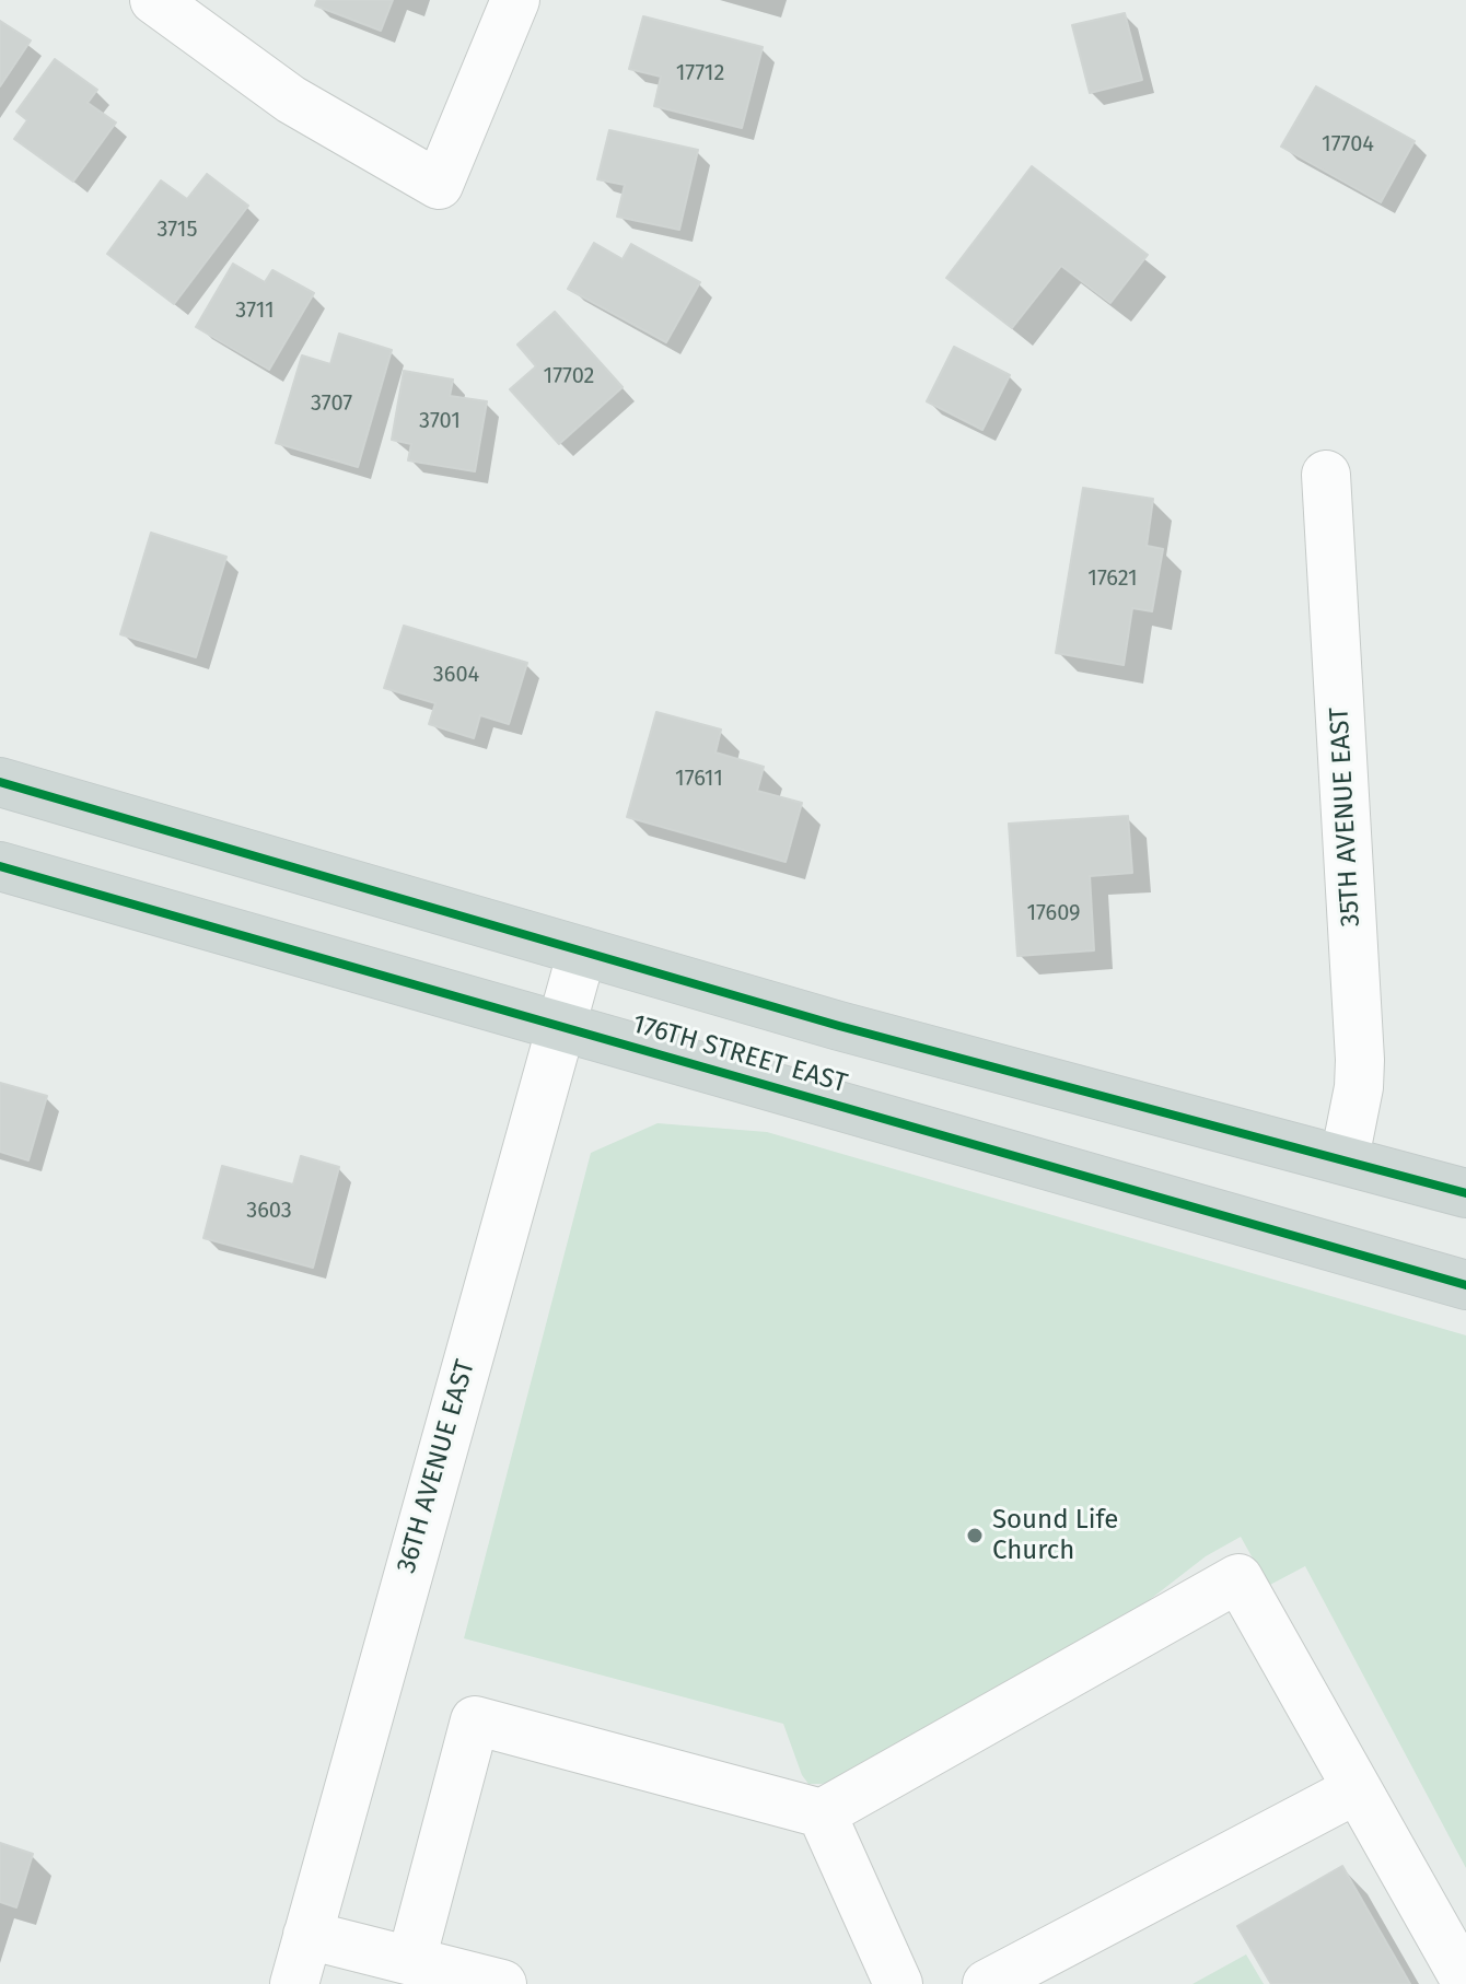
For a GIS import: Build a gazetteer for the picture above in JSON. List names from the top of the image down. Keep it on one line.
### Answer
{"streets":{"main road":["176TH STREET EAST"],"street":["35TH AVENUE EAST","36TH AVENUE EAST"]},"crossings":[["35TH AVENUE EAST","176TH STREET EAST"],["176TH STREET EAST","36TH AVENUE EAST"]],"places":["Sound Life Church"],"house_numbers":["17712","17704","3715","3711","17702","3707","3701","17621","3604","17611","17609","3603"]}
